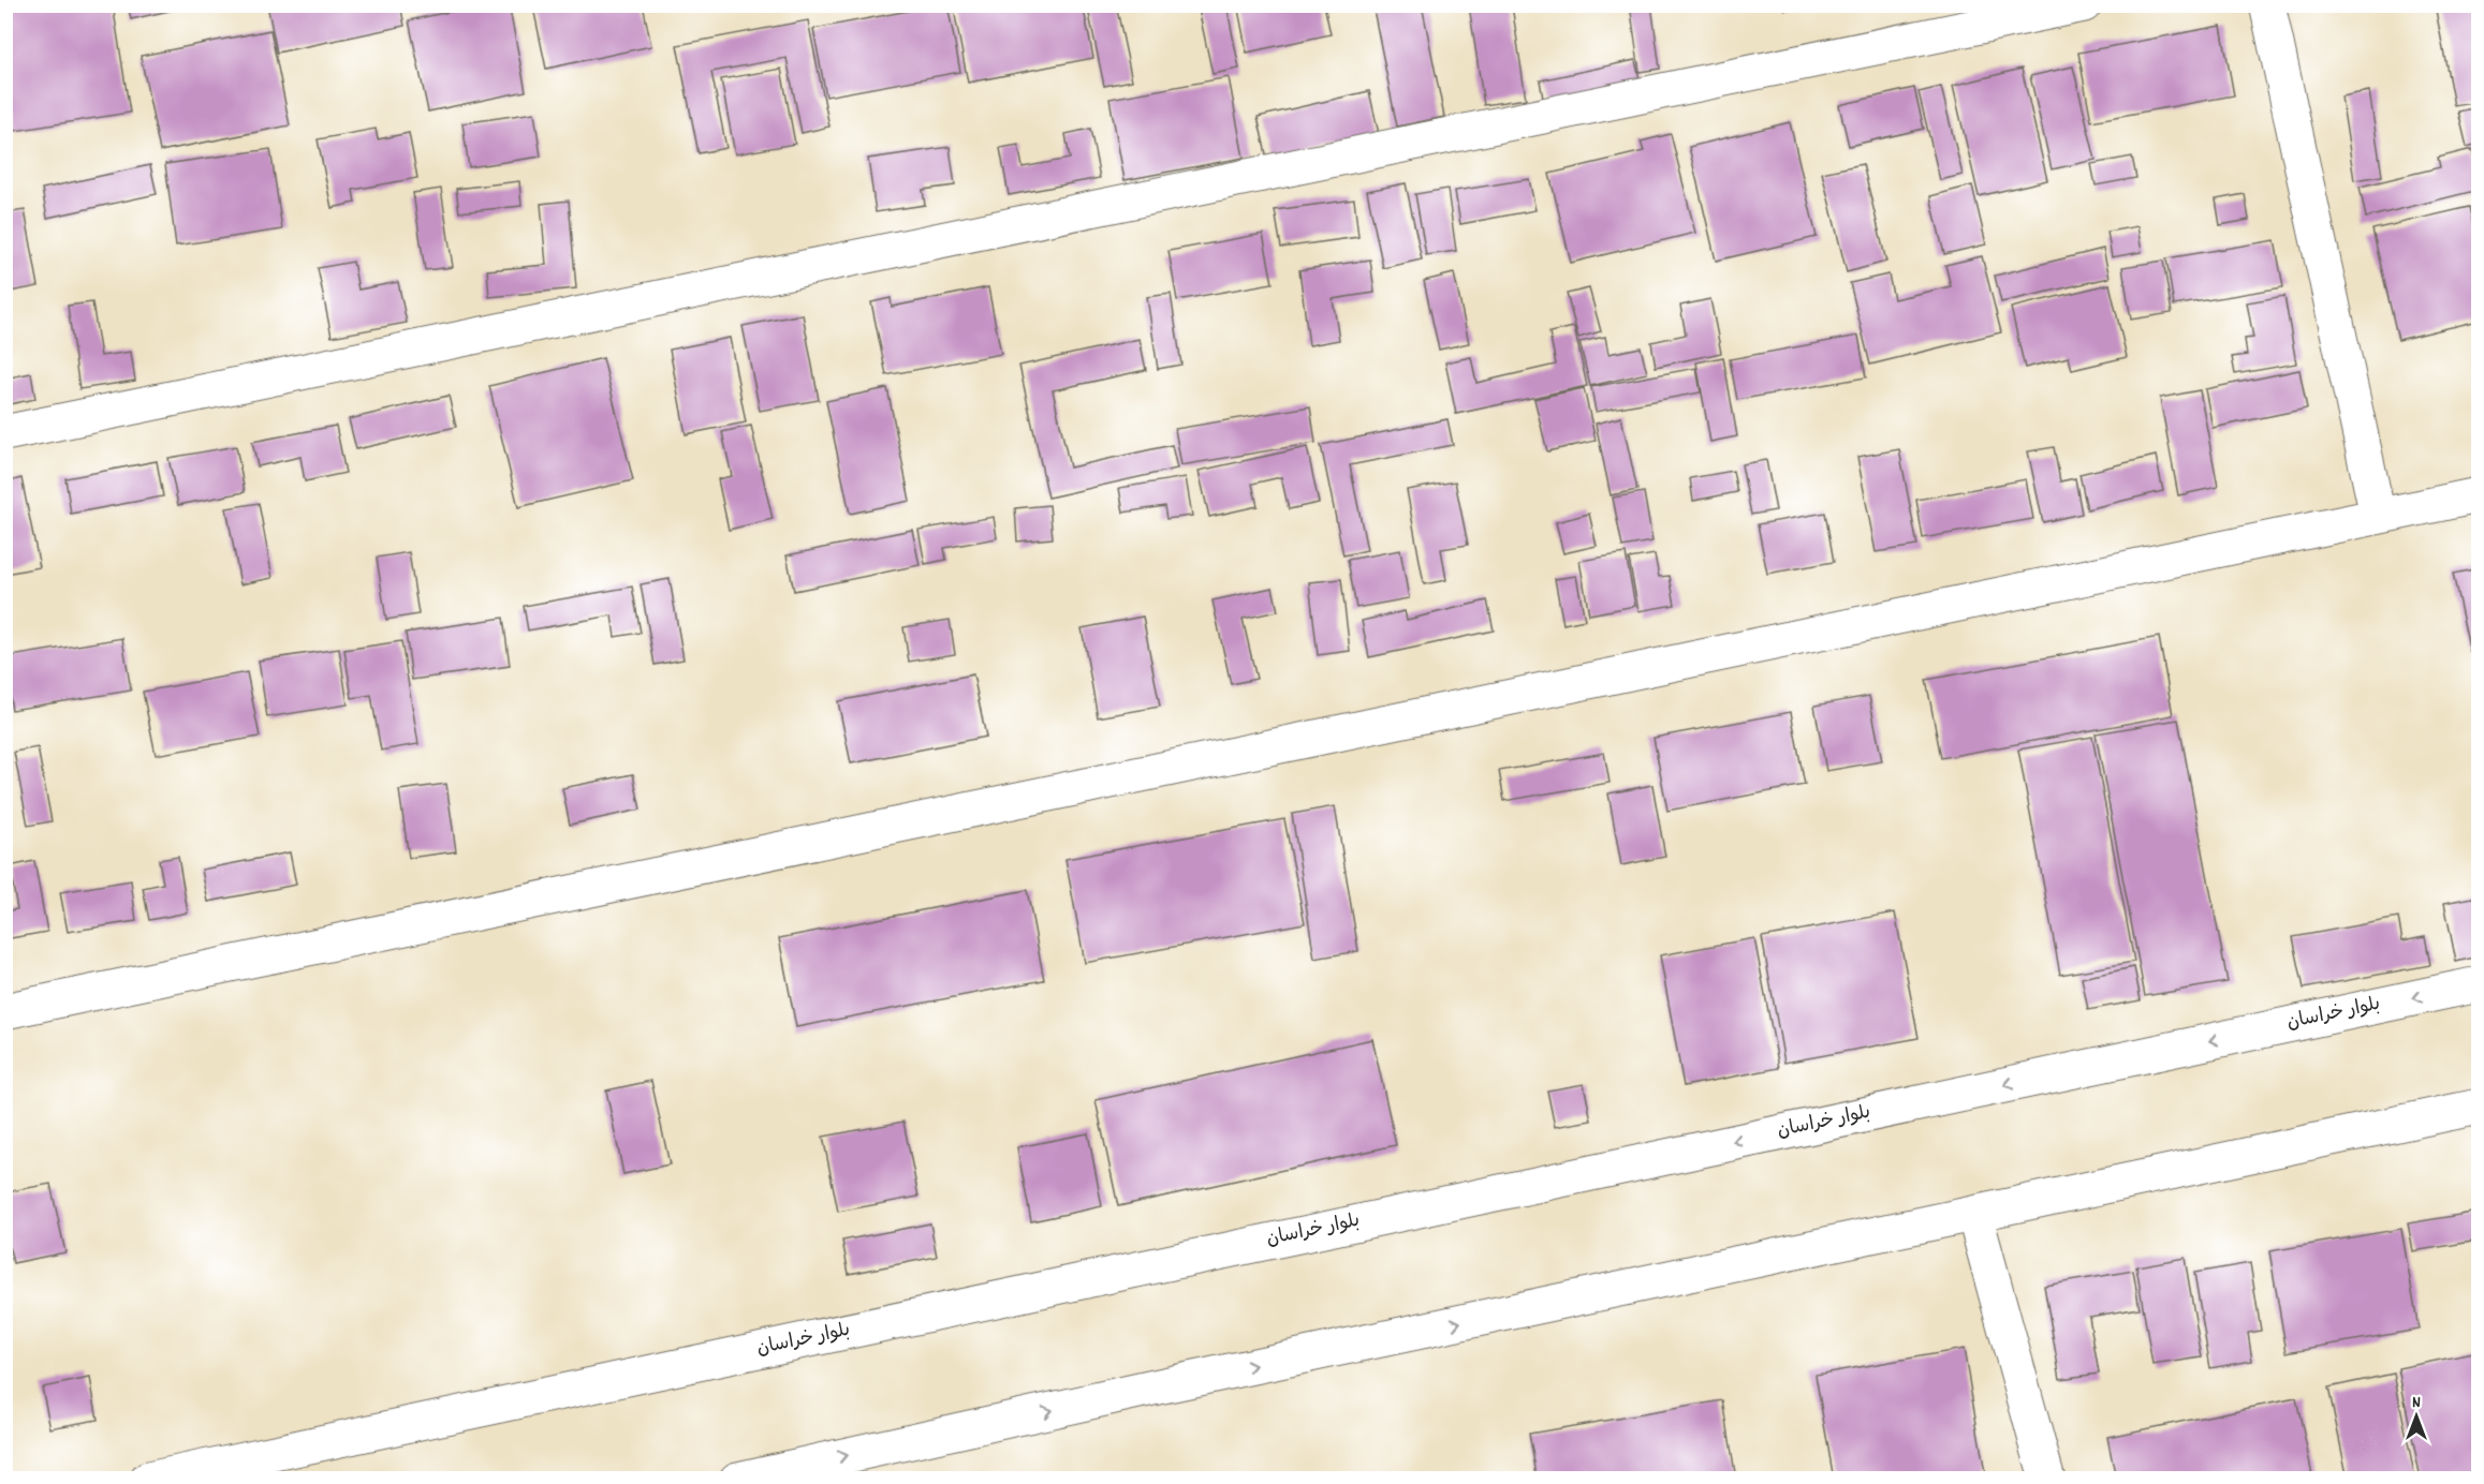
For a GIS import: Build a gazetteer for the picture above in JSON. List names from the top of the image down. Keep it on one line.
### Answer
{"streets":{"street":["بلوار خراسان"]},"north":"top"}
